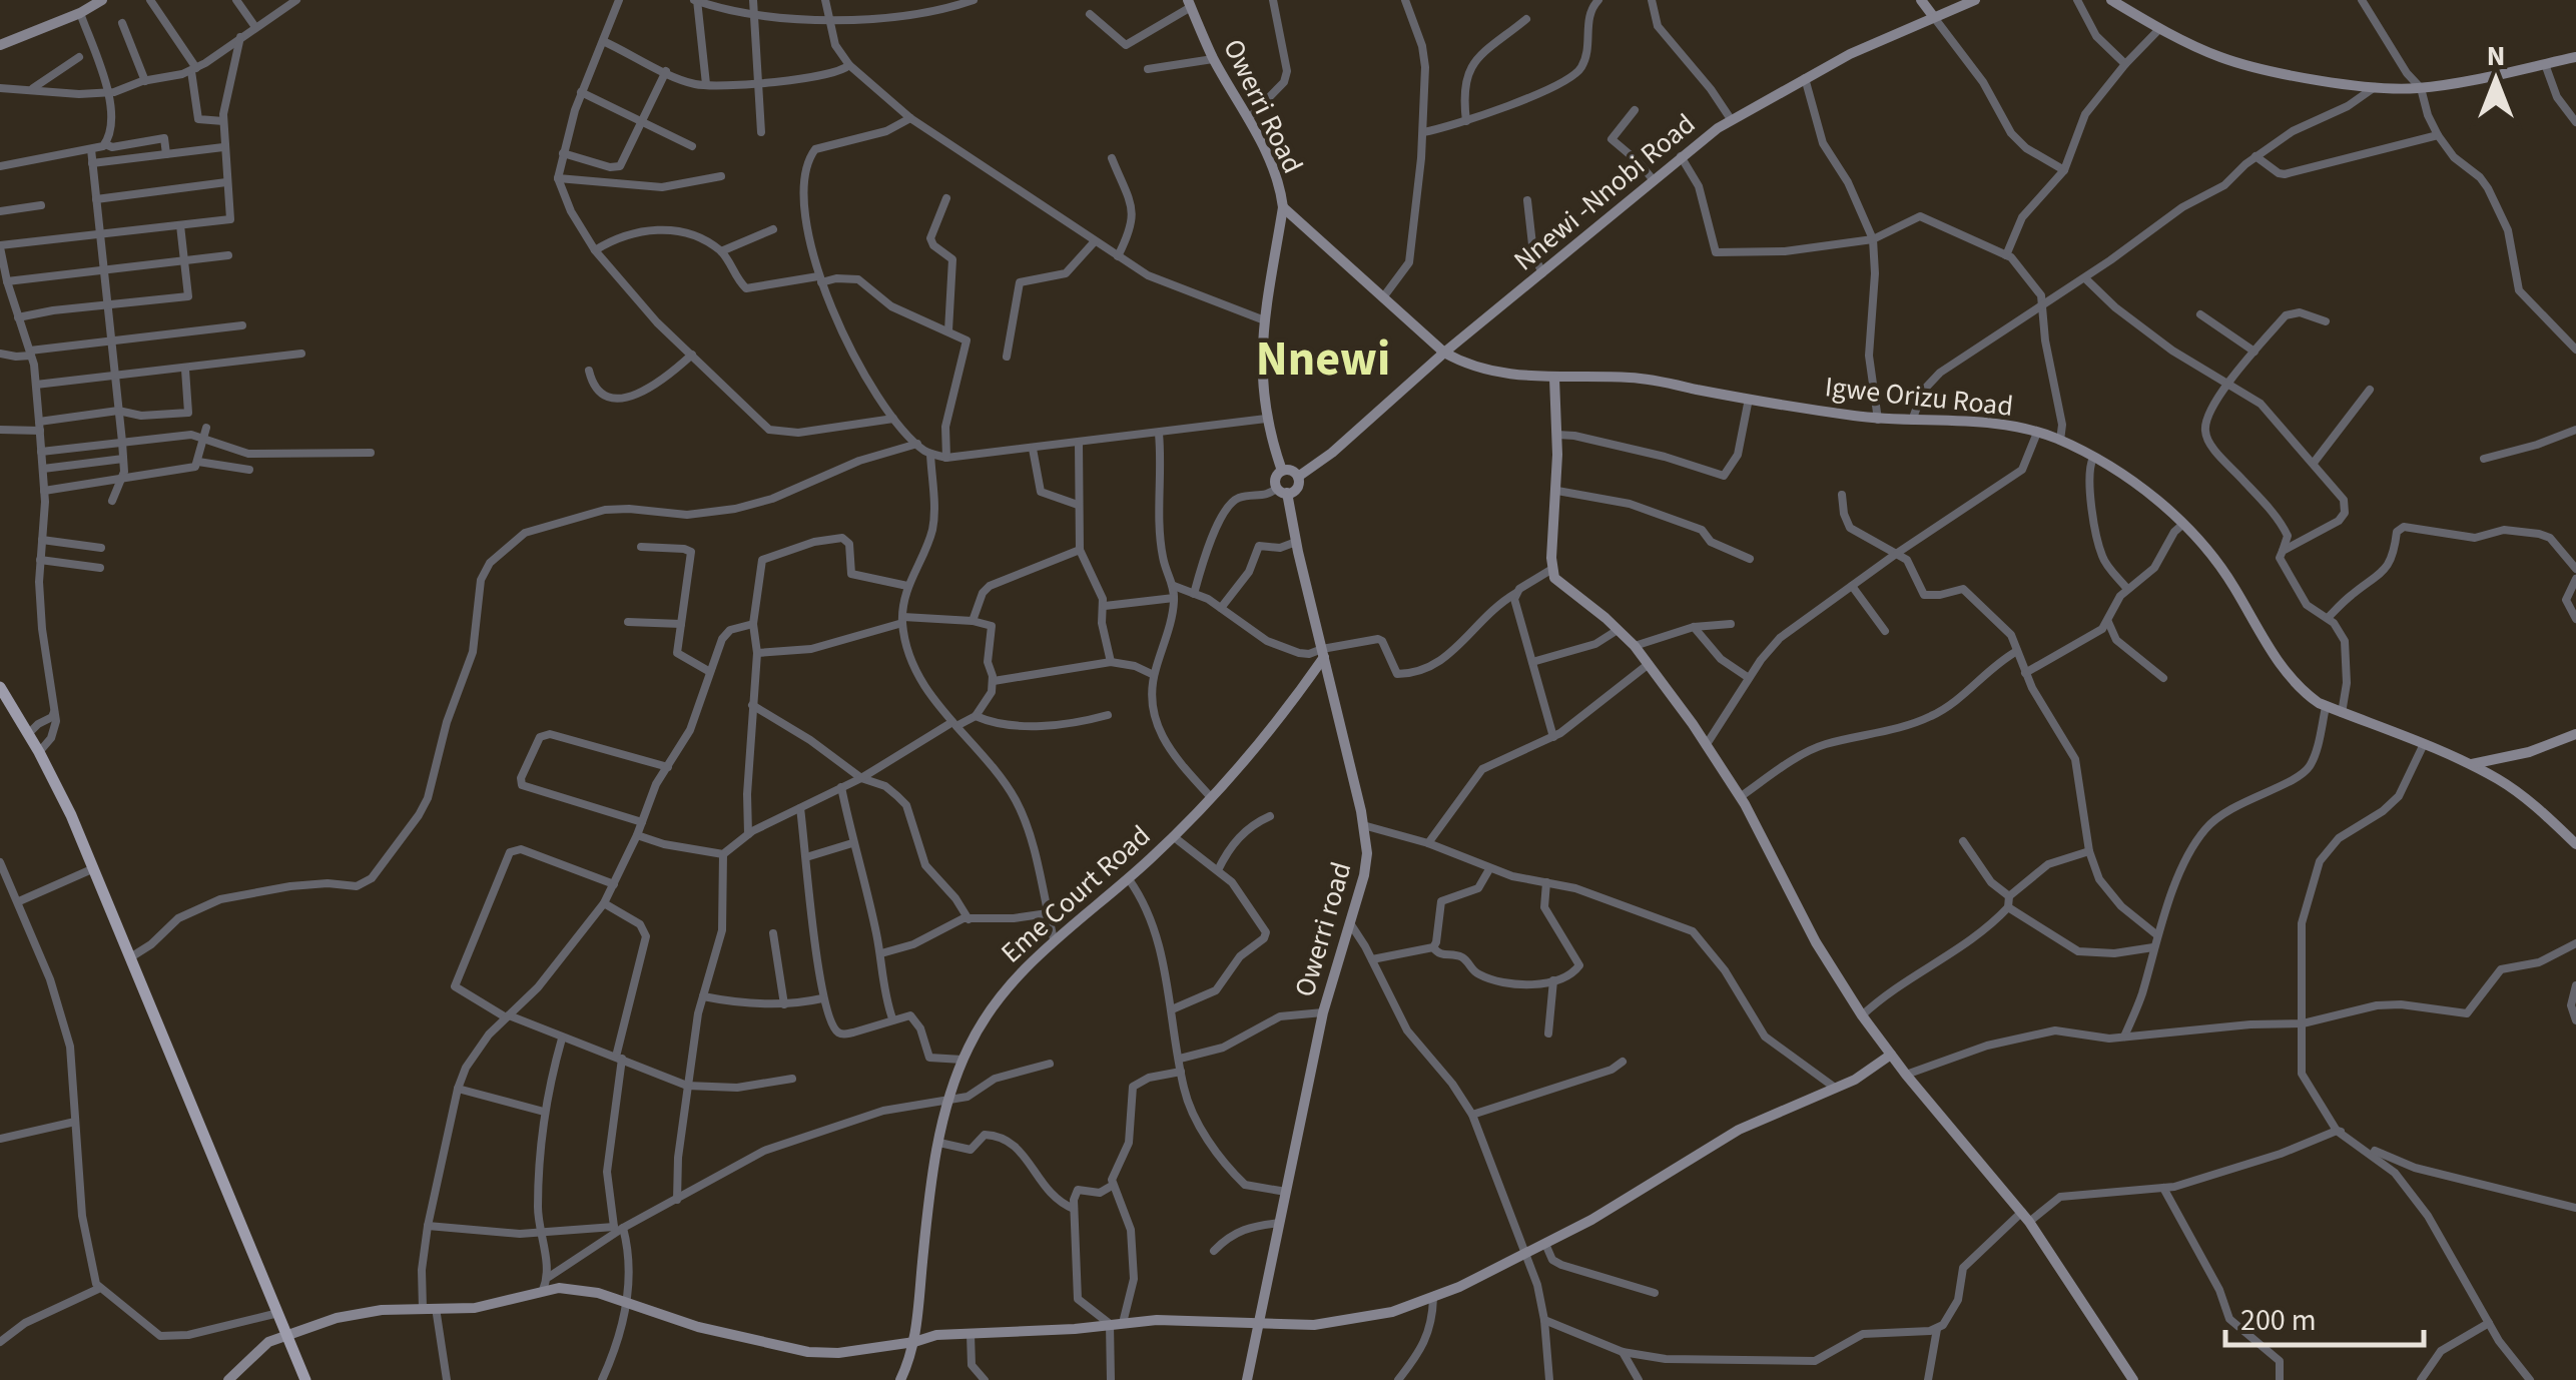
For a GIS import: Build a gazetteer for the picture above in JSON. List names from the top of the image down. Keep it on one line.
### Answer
{"streets":{"street":["Owerri Road","Nnewi -Nnobi Road","Igwe Orizu Road","Eme Court Road","Owerri road"]},"crossings":[["Owerri Road","Nnewi -Nnobi Road"],["Owerri Road","Igwe Orizu Road"],["Owerri Road","Owerri road"],["Nnewi -Nnobi Road","Igwe Orizu Road"],["Nnewi -Nnobi Road","Owerri road"],["Eme Court Road","Owerri road"]],"districts":["Nnewi"],"scale_bar":"200 m","north":"top"}
